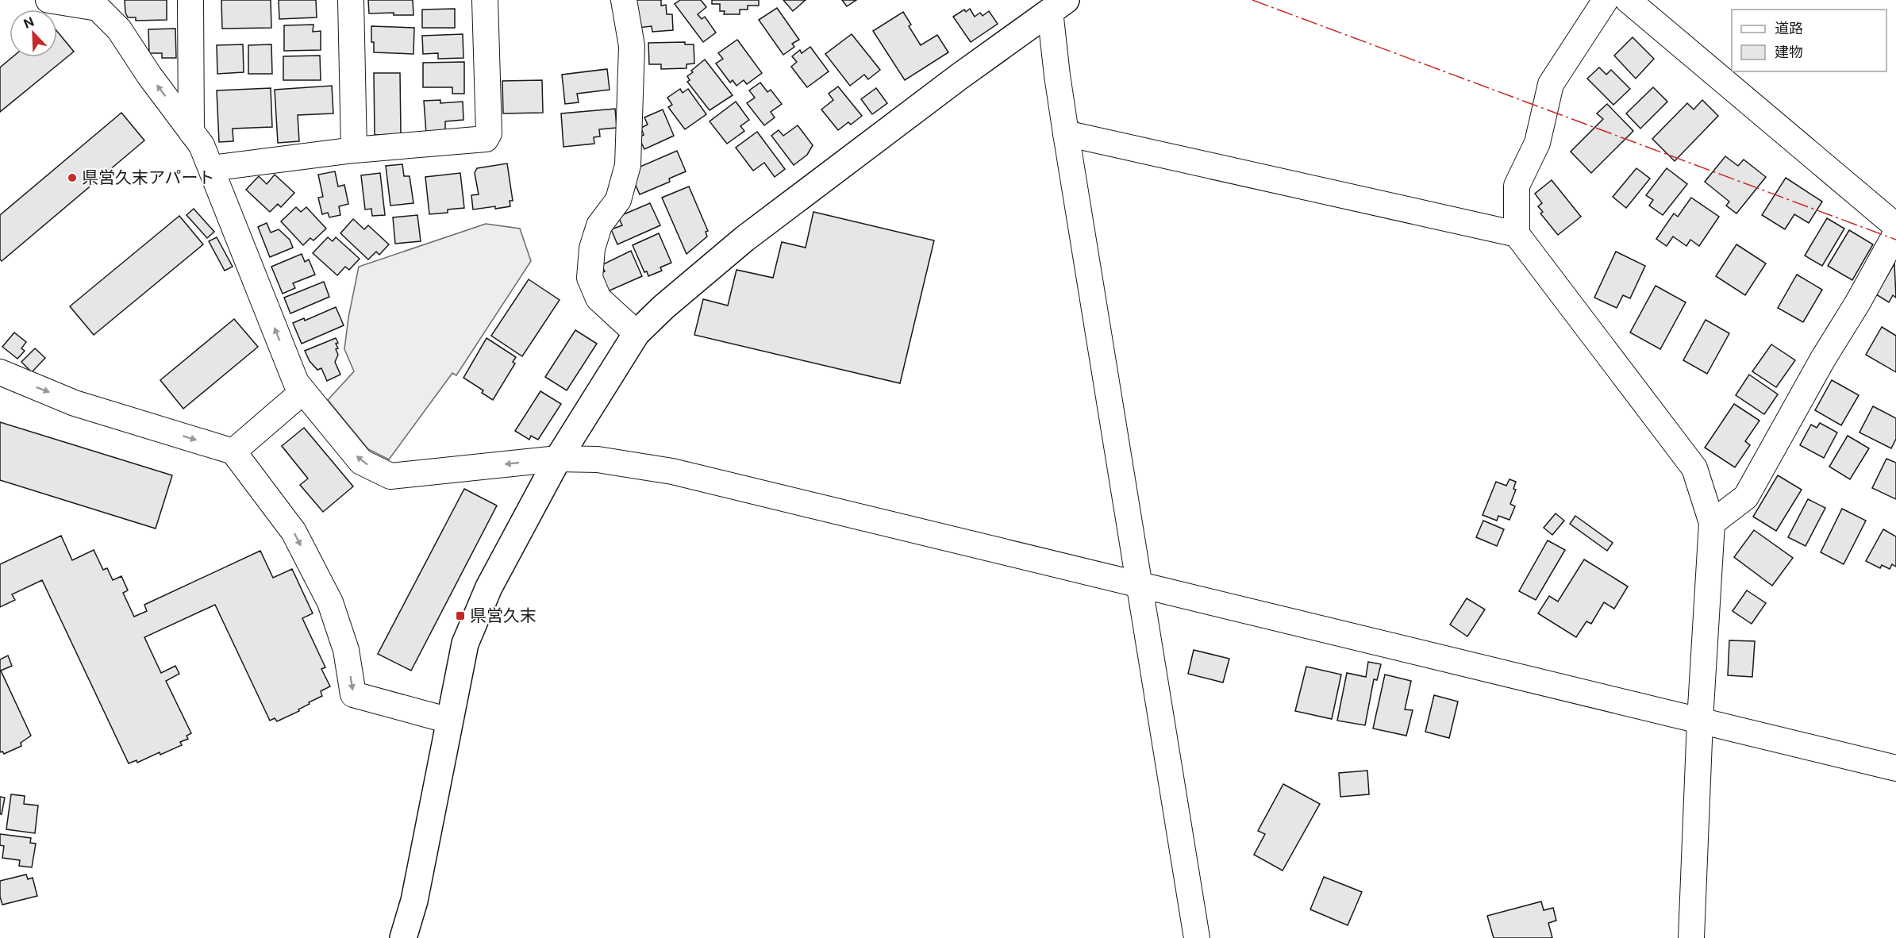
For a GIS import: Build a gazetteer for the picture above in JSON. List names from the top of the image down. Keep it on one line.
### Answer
{"places":{"other":["県営久末アパート"],"transit":["県営久末"]},"legend":["道路","建物"],"north":"top left"}
